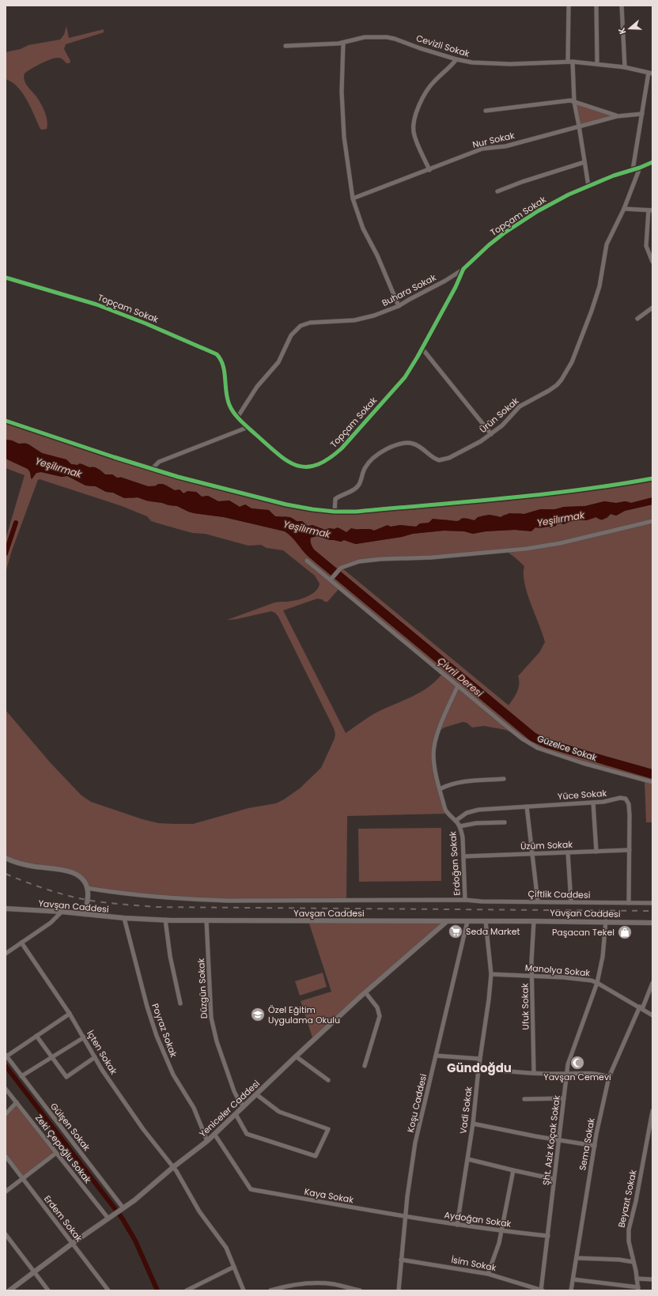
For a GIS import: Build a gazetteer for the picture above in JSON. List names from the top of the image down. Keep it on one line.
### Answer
{"streets":{"street":["Cevizli Sokak","Nur Sokak","Topçam Sokak","Buhara Sokak","Ürün Sokak","Güzelce Sokak","Yüce Sokak","Üzüm Sokak","Erdoğan Sokak","Çiftlik Caddesi","Yavşan Caddesi","Manolya Sokak","Düzgün Sokak","Ufuk Sokak","Poyraz Sokak","İçten Sokak","Koşu Caddesi","Yeniceler Caddesi","Vadi Sokak","Gülşen Sokak","Şht. Aziz Koçak Sokak","Sema Sokak","Zeki Çepoğlu Sokak","Kaya Sokak","Beyazıt Sokak","Erdem Sokak","Aydoğan Sokak","İsim Sokak"]},"crossings":[["Topçam Sokak","Buhara Sokak"],["Topçam Sokak","Ürün Sokak"],["Güzelce Sokak","Erdoğan Sokak"],["Yüce Sokak","Üzüm Sokak"],["Yüce Sokak","Erdoğan Sokak"],["Yüce Sokak","Çiftlik Caddesi"],["Üzüm Sokak","Erdoğan Sokak"],["Erdoğan Sokak","Çiftlik Caddesi"],["Yavşan Caddesi","Düzgün Sokak"],["Yavşan Caddesi","Ufuk Sokak"],["Yavşan Caddesi","Poyraz Sokak"],["Yavşan Caddesi","Koşu Caddesi"],["Yavşan Caddesi","Yeniceler Caddesi"],["Yavşan Caddesi","Vadi Sokak"],["Yavşan Caddesi","Şht. Aziz Koçak Sokak"],["Manolya Sokak","Ufuk Sokak"],["Manolya Sokak","Vadi Sokak"],["Manolya Sokak","Şht. Aziz Koçak Sokak"],["Manolya Sokak","Sema Sokak"],["Düzgün Sokak","Yeniceler Caddesi"],["Poyraz Sokak","Yeniceler Caddesi"],["İçten Sokak","Yeniceler Caddesi"],["Koşu Caddesi","Kaya Sokak"],["Koşu Caddesi","Aydoğan Sokak"],["Koşu Caddesi","İsim Sokak"],["Yeniceler Caddesi","Gülşen Sokak"],["Yeniceler Caddesi","Zeki Çepoğlu Sokak"],["Yeniceler Caddesi","Kaya Sokak"],["Yeniceler Caddesi","Erdem Sokak"],["Vadi Sokak","Aydoğan Sokak"],["Şht. Aziz Koçak Sokak","Aydoğan Sokak"],["Şht. Aziz Koçak Sokak","İsim Sokak"],["Kaya Sokak","Aydoğan Sokak"]],"districts":["Gündoğdu"],"water":["Yeşilırmak","Çivril Deresi"],"places":{"supermarket":["Seda Market"],"shop":["Paşacan Tekel"],"school or university":["Özel Eğitim Uygulama Okulu"],"mosque":["Yavşan Cemevi"]},"north":"left"}
